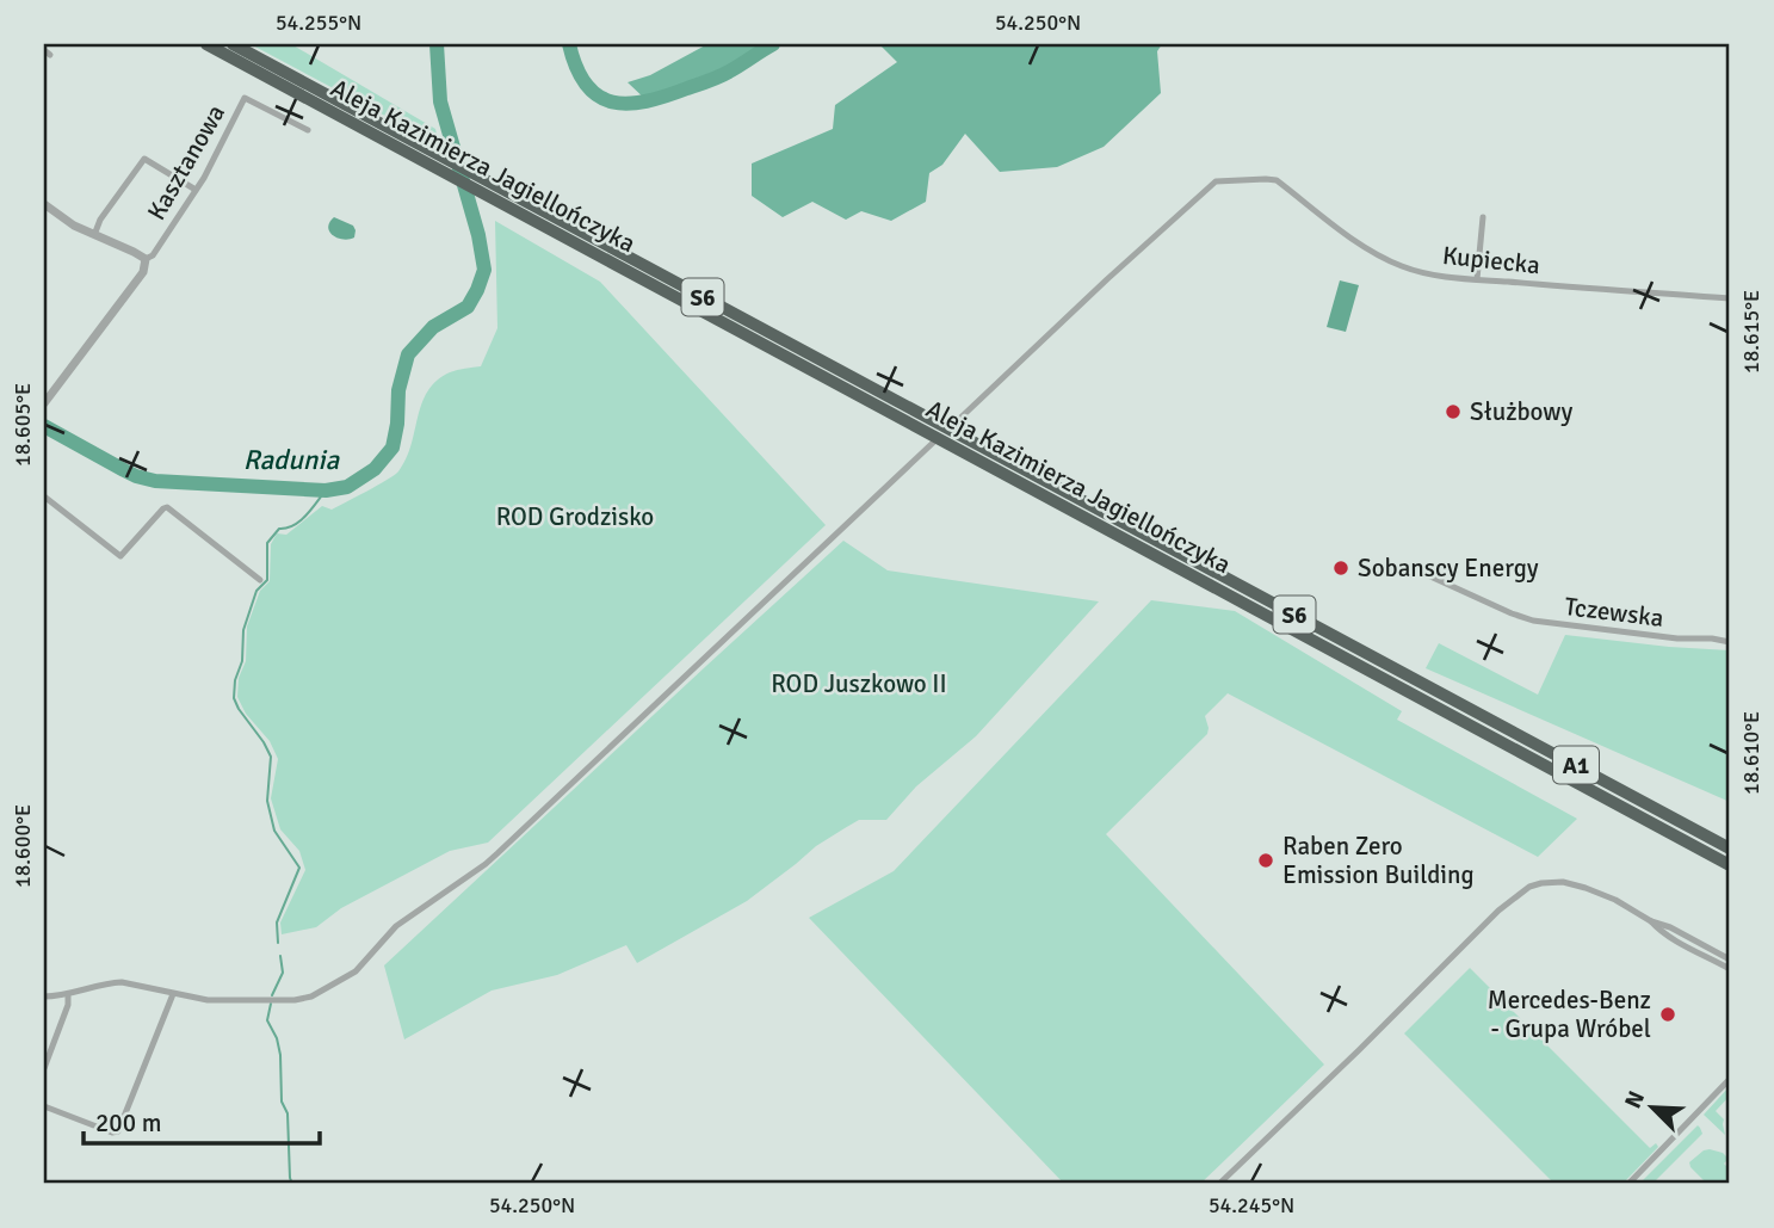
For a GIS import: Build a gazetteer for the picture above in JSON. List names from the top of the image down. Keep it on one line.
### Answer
{"streets":{"highway":["Aleja Kazimierza Jagiellończyka","S6","A1"],"street":["Kasztanowa","Kupiecka","Tczewska"]},"crossings":[["Aleja Kazimierza Jagiellończyka","A1"]],"water":["Radunia"],"parks":["ROD Grodzisko","ROD Juszkowo II"],"places":["Służbowy","Sobanscy Energy","Raben Zero Emission Building","Mercedes-Benz - Grupa Wróbel"],"scale_bar":"200 m","north":"top left","coordinates":["54.255°N","54.250°N","18.615°E","18.605°E","18.610°E","18.600°E","54.245°N"]}
